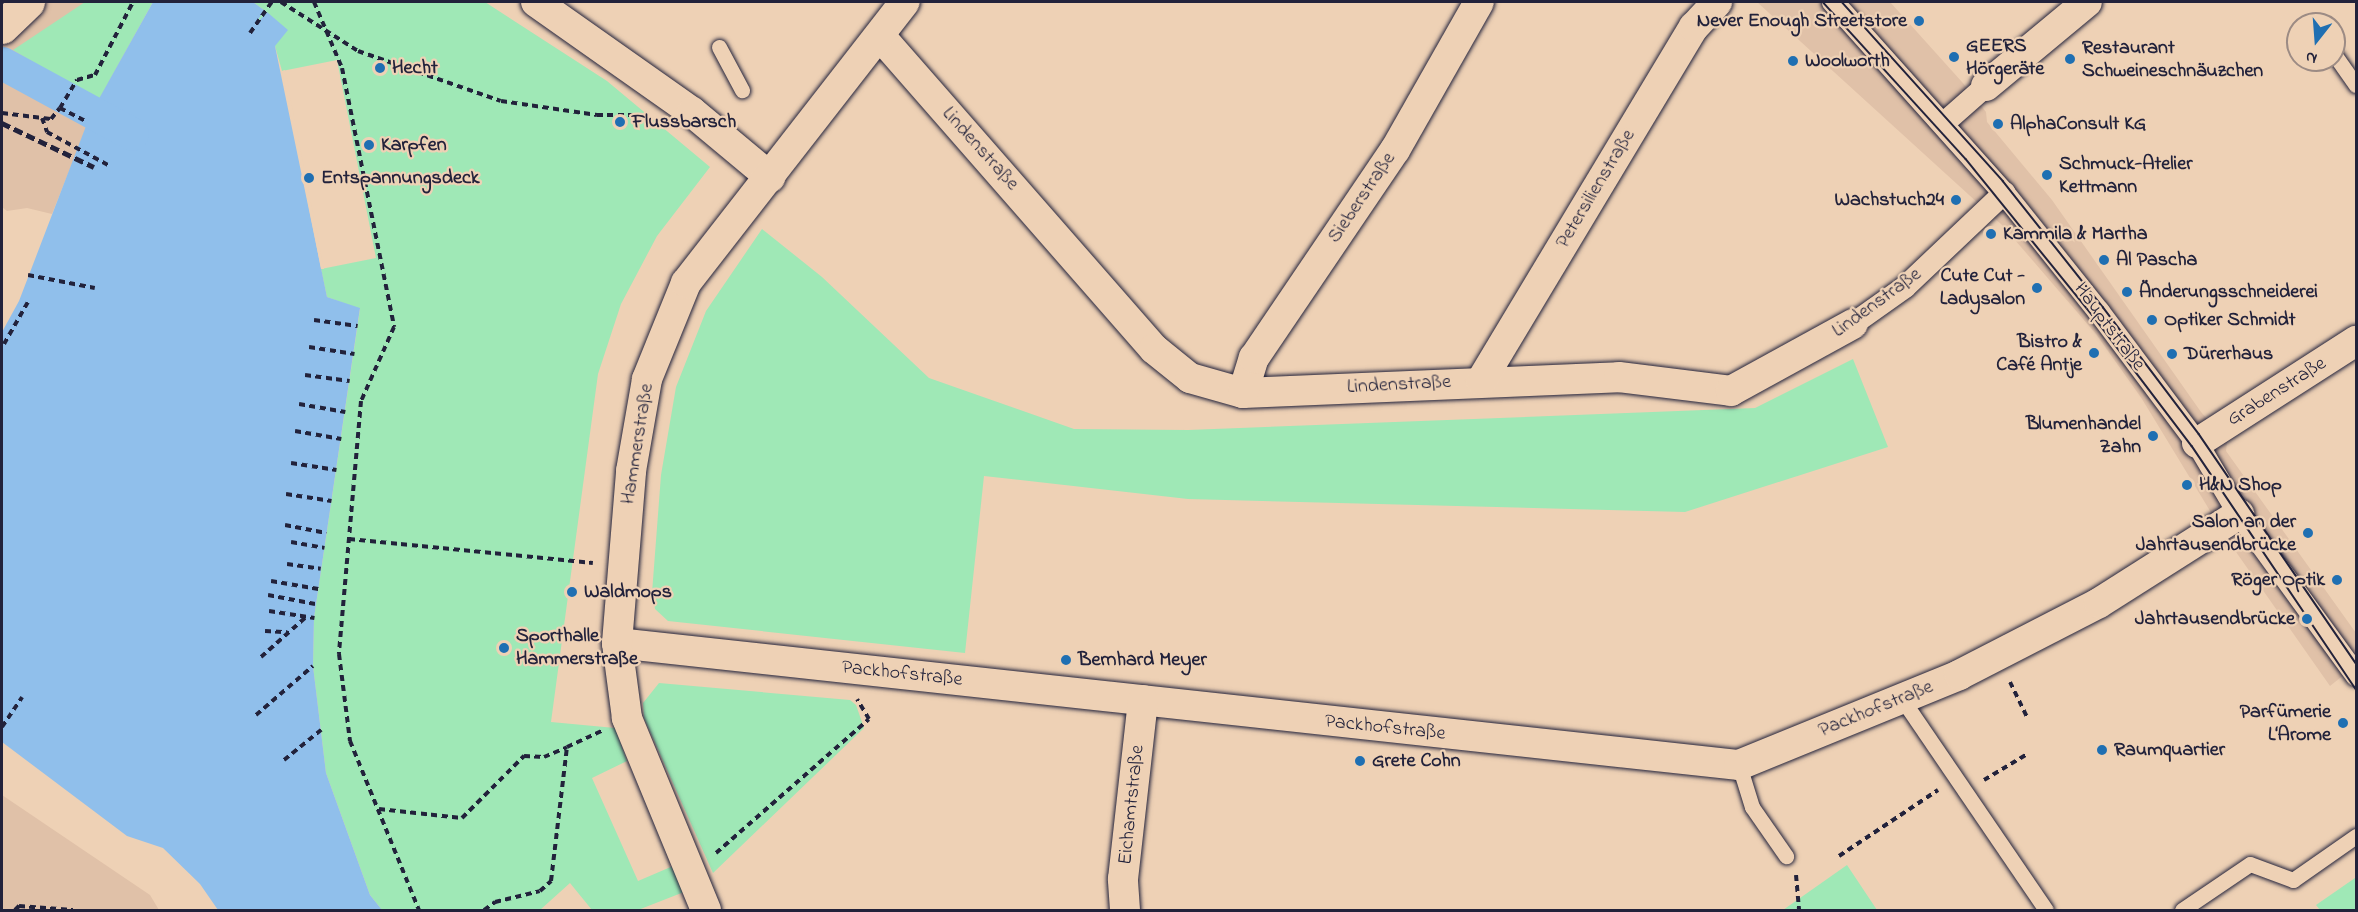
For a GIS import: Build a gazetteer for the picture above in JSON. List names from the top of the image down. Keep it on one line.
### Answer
{"streets":{"street":["Lindenstraße","Petersilienstraße","Sieberstraße","Hauptstraße","Grabenstraße","Hammerstraße","Packhofstraße","Eichamtstraße"]},"crossings":[["Lindenstraße","Petersilienstraße"],["Lindenstraße","Sieberstraße"],["Lindenstraße","Hauptstraße"],["Lindenstraße","Hammerstraße"],["Hauptstraße","Grabenstraße"],["Hauptstraße","Packhofstraße"],["Hammerstraße","Packhofstraße"],["Packhofstraße","Eichamtstraße"]],"places":["Never Enough Streetstore","GEERS Hörgeräte","Restaurant Schweineschnäuzchen","Woolworth","Hecht","Flussbarsch","AlphaConsult KG","Karpfen","Schmuck-Atelier Kettmann","Entspannungsdeck","Wachstuch24","Kammila & Martha","Al Pascha","Cute Cut - Ladysalon","Änderungsschneiderei","Optiker Schmidt","Bistro & Café Antje","Dürerhaus","Blumenhandel Zahn","H&N Shop","Salon an der Jahrtausendbrücke","Röger Optik","Waldmops","Jahrtausendbrücke","Sporthalle Hammerstraße","Bernhard Meyer","Parfümerie L‘Arome","Raumquartier","Grete Cohn"],"north":"bottom"}
